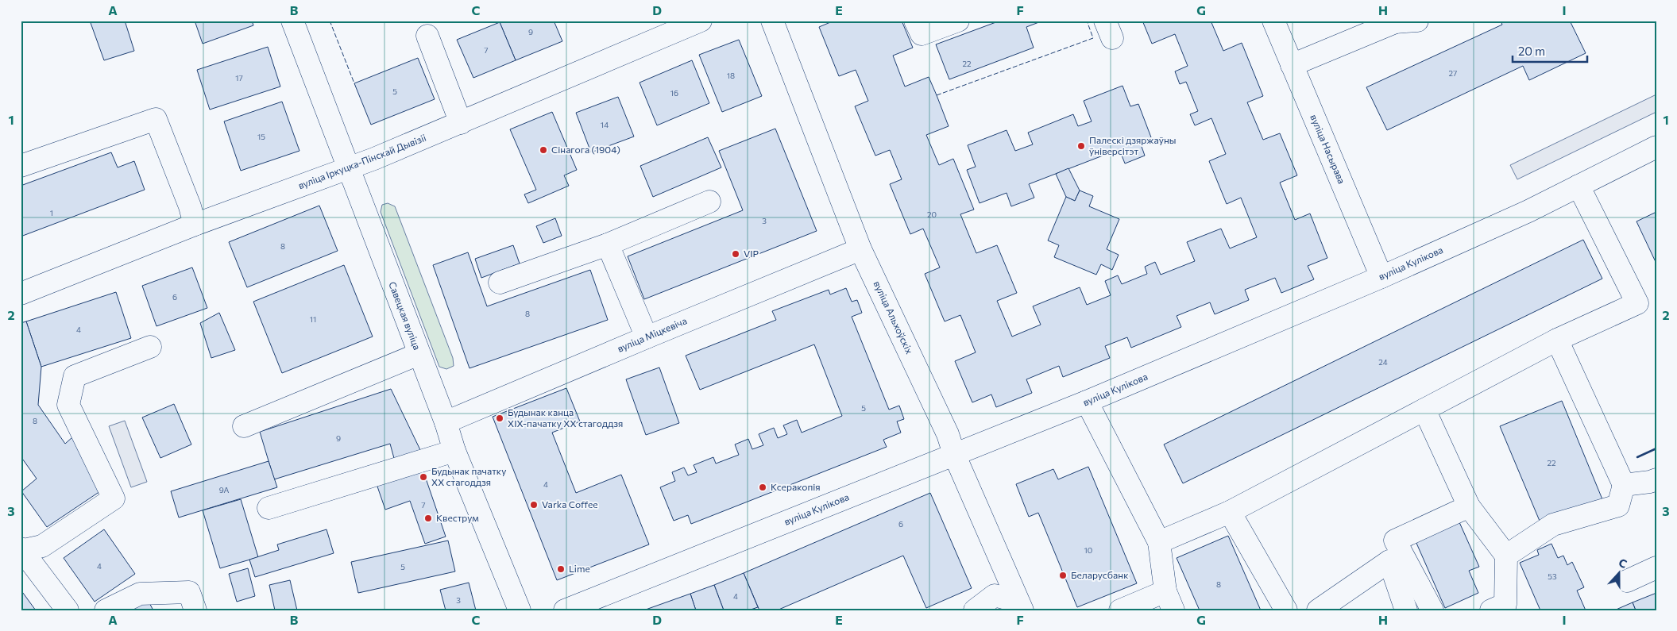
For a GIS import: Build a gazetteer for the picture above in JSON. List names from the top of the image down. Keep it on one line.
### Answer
{"streets":{"street":["вуліца Насырава","вуліца Іркуцка-Пінскай Дывізіі","вуліца Кулікова","Савецкая вуліца","вуліца Альхоўскіх","вуліца Міцкевіча"]},"crossings":[["вуліца Насырава","вуліца Кулікова"],["вуліца Іркуцка-Пінскай Дывізіі","Савецкая вуліца"],["вуліца Кулікова","вуліца Альхоўскіх"],["Савецкая вуліца","вуліца Міцкевіча"],["вуліца Альхоўскіх","вуліца Міцкевіча"]],"places":["Палескі дзяржаўны ўніверсітэт","Сінагога (1904)","VIP","Будынак канца XIX-пачатку XX стагоддзя","Будынак пачатку ХХ стагоддзя","Ксеракопія","Varka Coffee","Квеструм","Lime","Беларусбанк"],"house_numbers":["9","7","22","27","18","17","5","16","14","15","1","20","3","8","6","8","11","4","24","5","8","9","22","4","9А","7","6","10","4","5","53","8","4","3"],"scale_bar":"20 m","north":"top","grid":{"columns":["A","B","C","D","E","F","G","H","I"],"rows":["1","2","3"]}}
